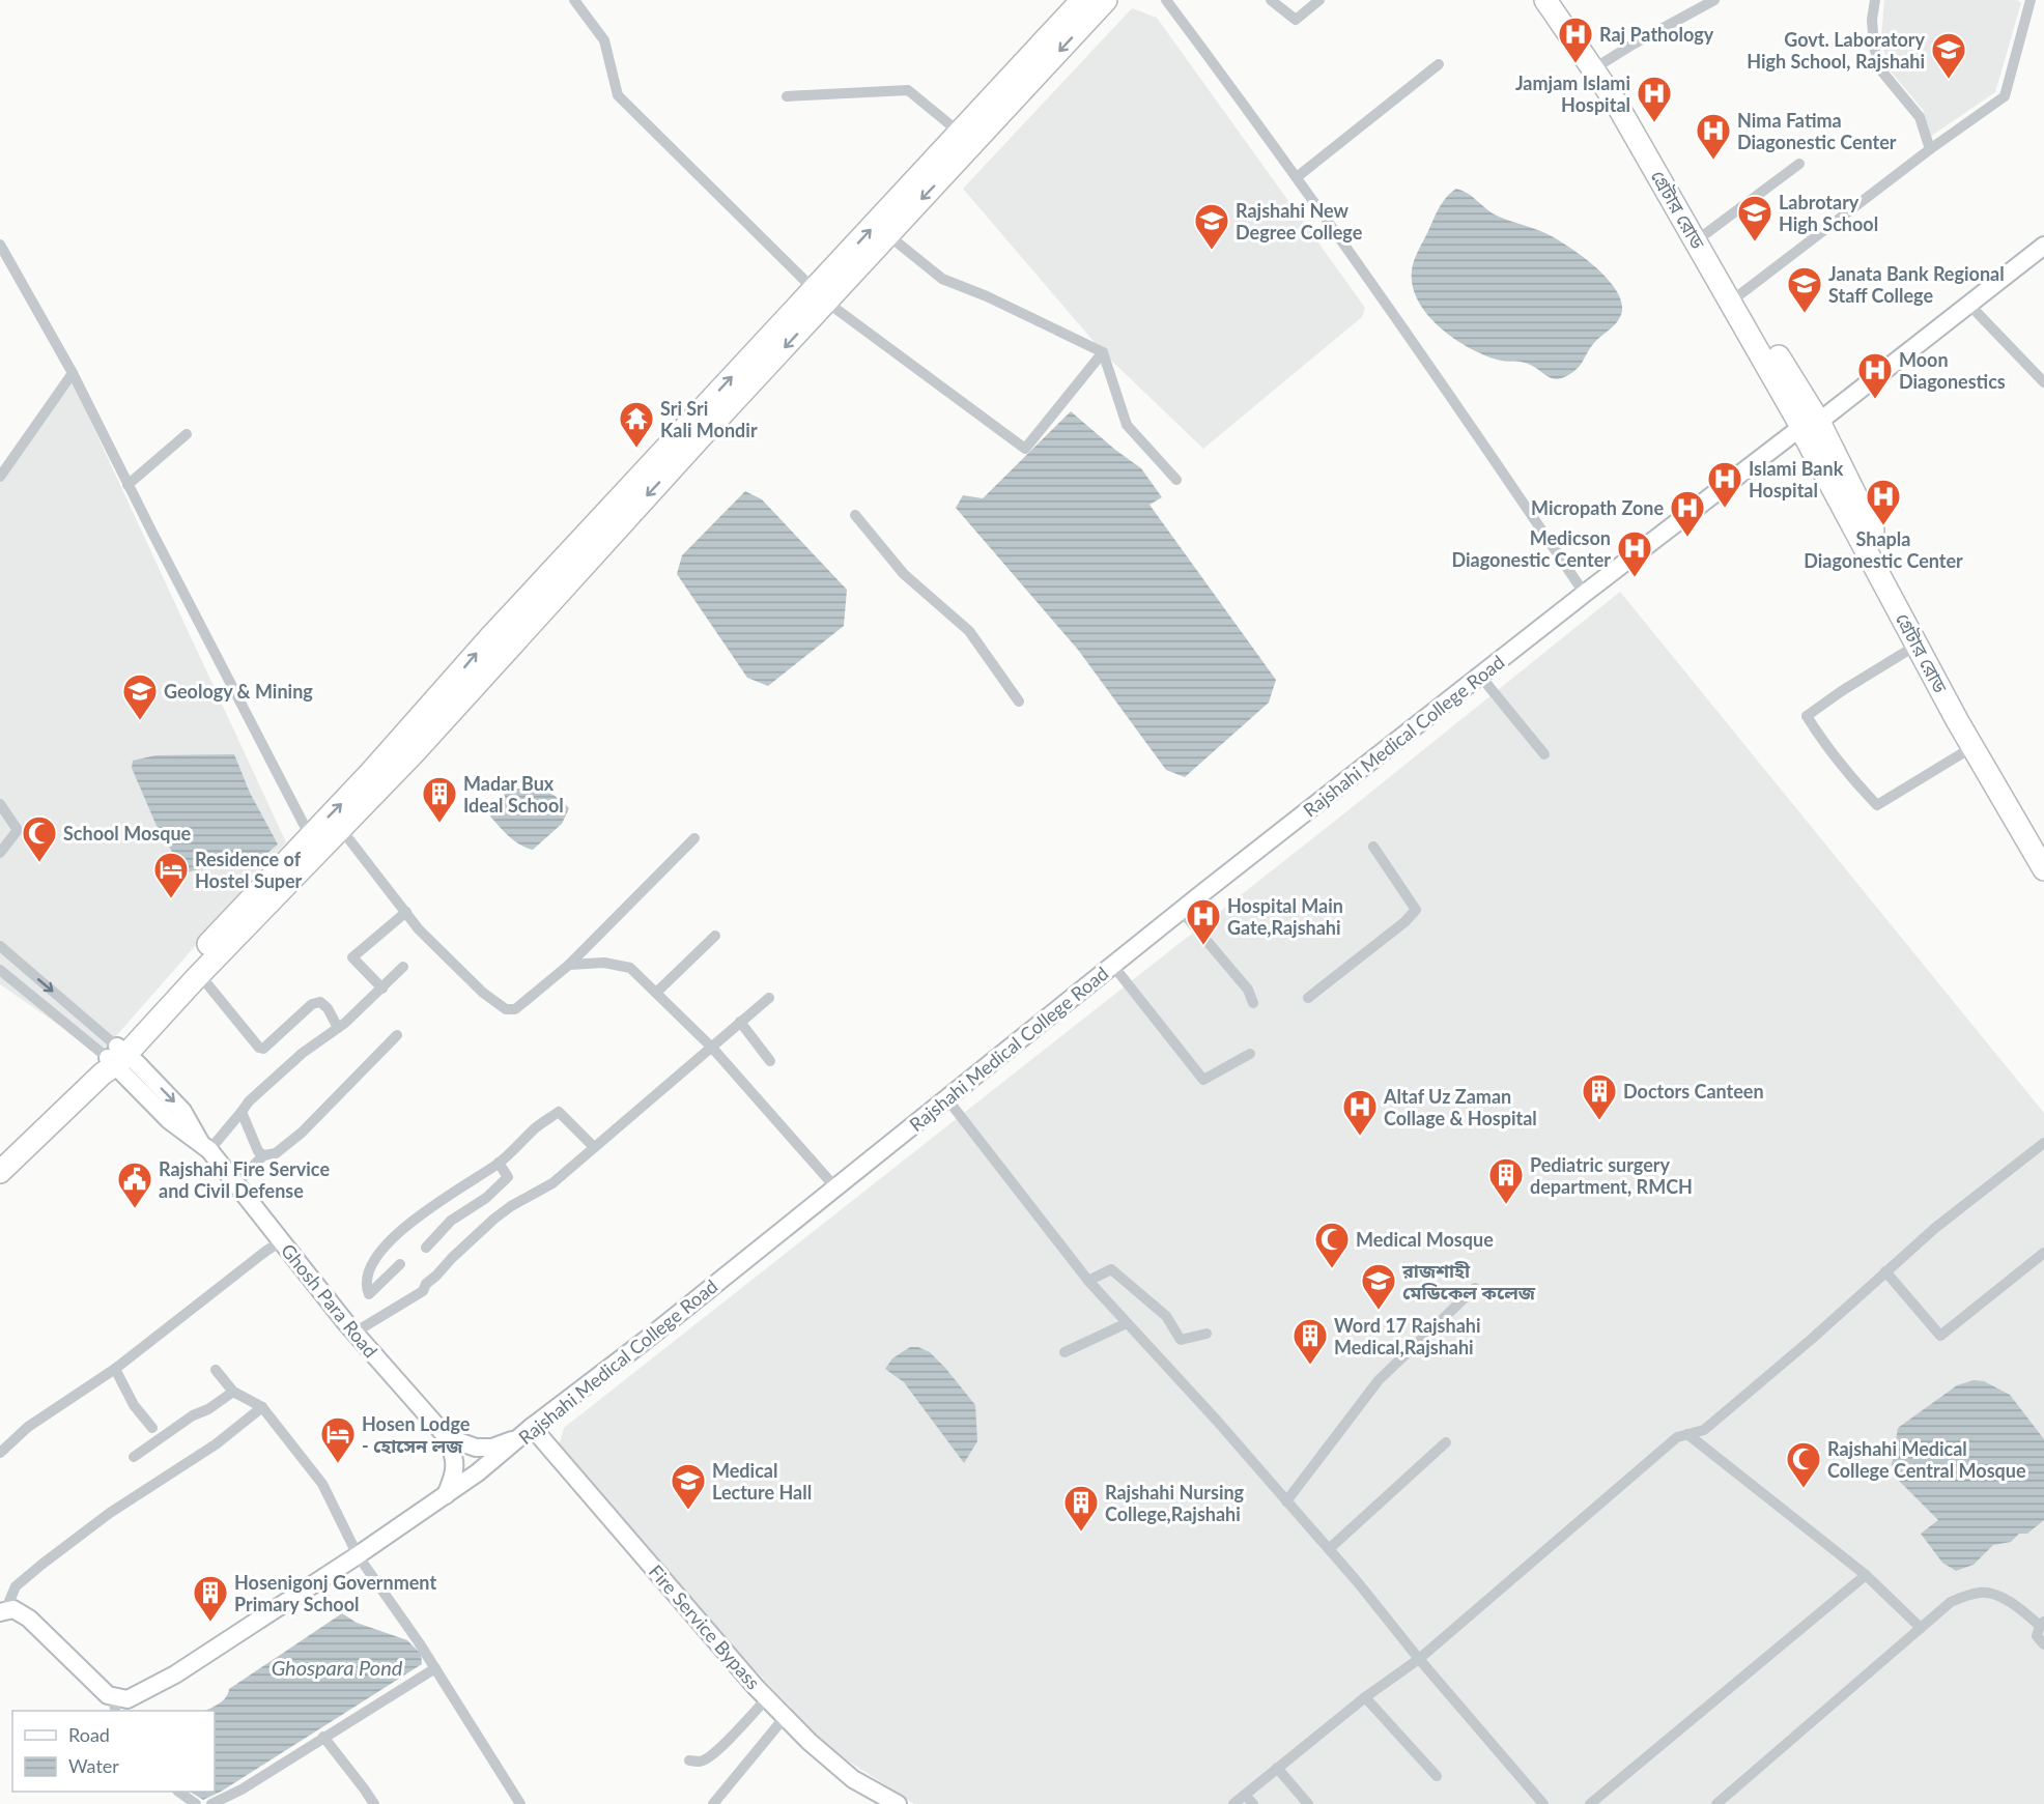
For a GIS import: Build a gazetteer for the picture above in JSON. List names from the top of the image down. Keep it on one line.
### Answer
{"streets":{"highway":["গ্রেটার রোড"],"main road":["Rajshahi Medical College Road","Ghosh Para Road","Fire Service Bypass"]},"crossings":[["গ্রেটার রোড","Rajshahi Medical College Road"],["Rajshahi Medical College Road","Ghosh Para Road"],["Rajshahi Medical College Road","Fire Service Bypass"],["Ghosh Para Road","Fire Service Bypass"]],"water":["Ghospara Pond"],"places":{"hospital":["Raj Pathology","Jamjam Islami Hospital","Nima Fatima Diagonestic Center","Moon Diagonestics","Islami Bank Hospital","Shapla Diagonestic Center","Micropath Zone","Medicson Diagonestic Center","Hospital Main Gate,Rajshahi","Altaf Uz Zaman Collage & Hospital"],"school or university":["Govt. Laboratory High School, Rajshahi","Labrotary High School","Rajshahi New Degree College","Janata Bank Regional Staff College","Geology & Mining","রাজশাহী মেডিকেল কলেজ","Medical Lecture Hall"],"temple":["Sri Sri Kali Mondir"],"building":["Madar Bux Ideal School","Doctors Canteen","Pediatric surgery department, RMCH","Word 17 Rajshahi Medical,Rajshahi","Rajshahi Nursing College,Rajshahi","Hosenigonj Government Primary School"],"mosque":["School Mosque","Medical Mosque","Rajshahi Medical College Central Mosque"],"hotel":["Residence of Hostel Super","Hosen Lodge - হোসেন লজ"],"public building":["Rajshahi Fire Service and Civil Defense"]},"legend":["Road","Water"]}
